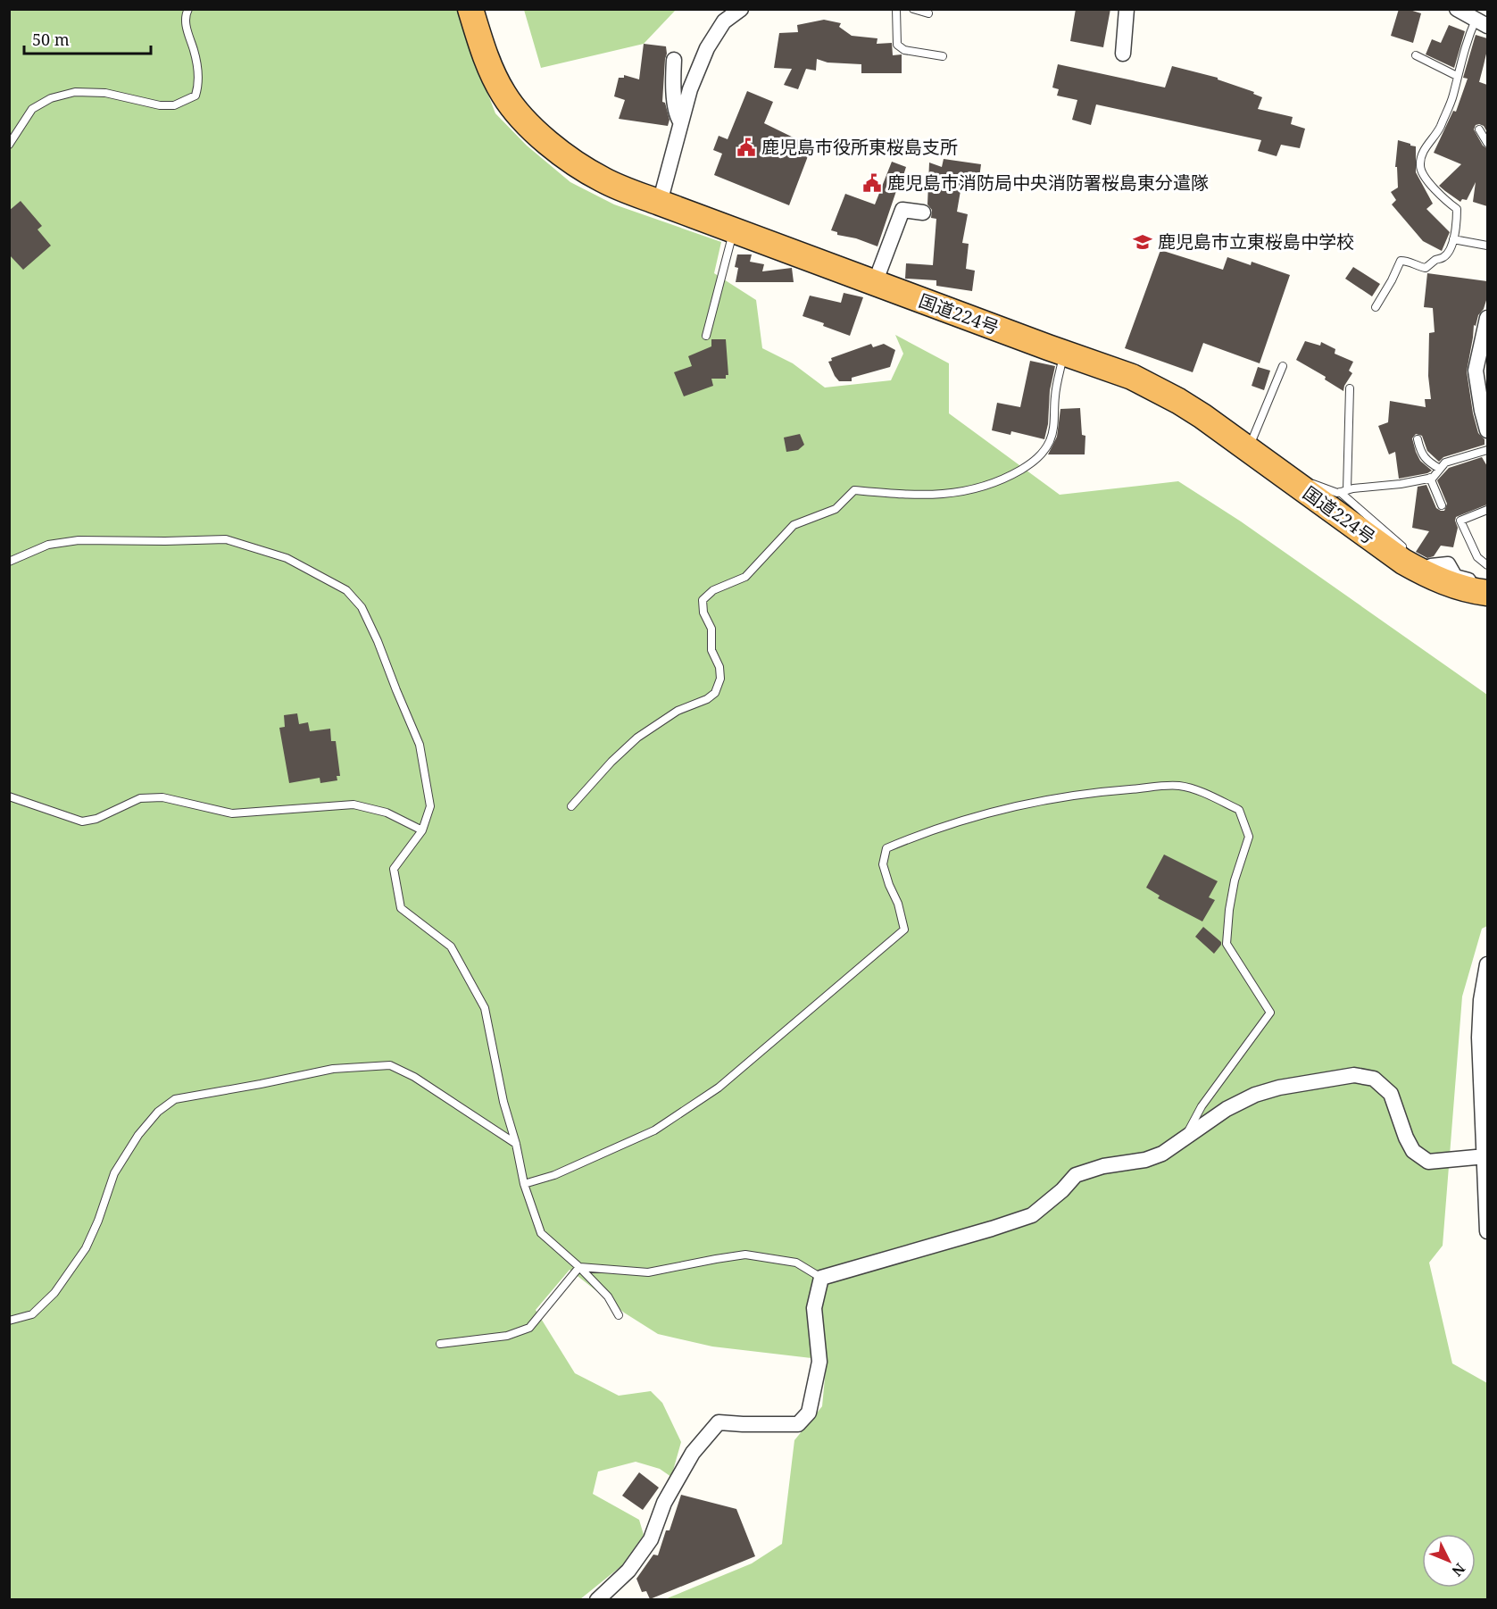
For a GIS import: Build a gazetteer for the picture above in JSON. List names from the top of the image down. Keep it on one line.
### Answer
{"streets":{"highway":["国道224号"]},"places":{"public building":["鹿児島市役所東桜島支所","鹿児島市消防局中央消防署桜島東分遣隊"],"school or university":["鹿児島市立東桜島中学校"]},"scale_bar":"50 m","north":"bottom right"}
